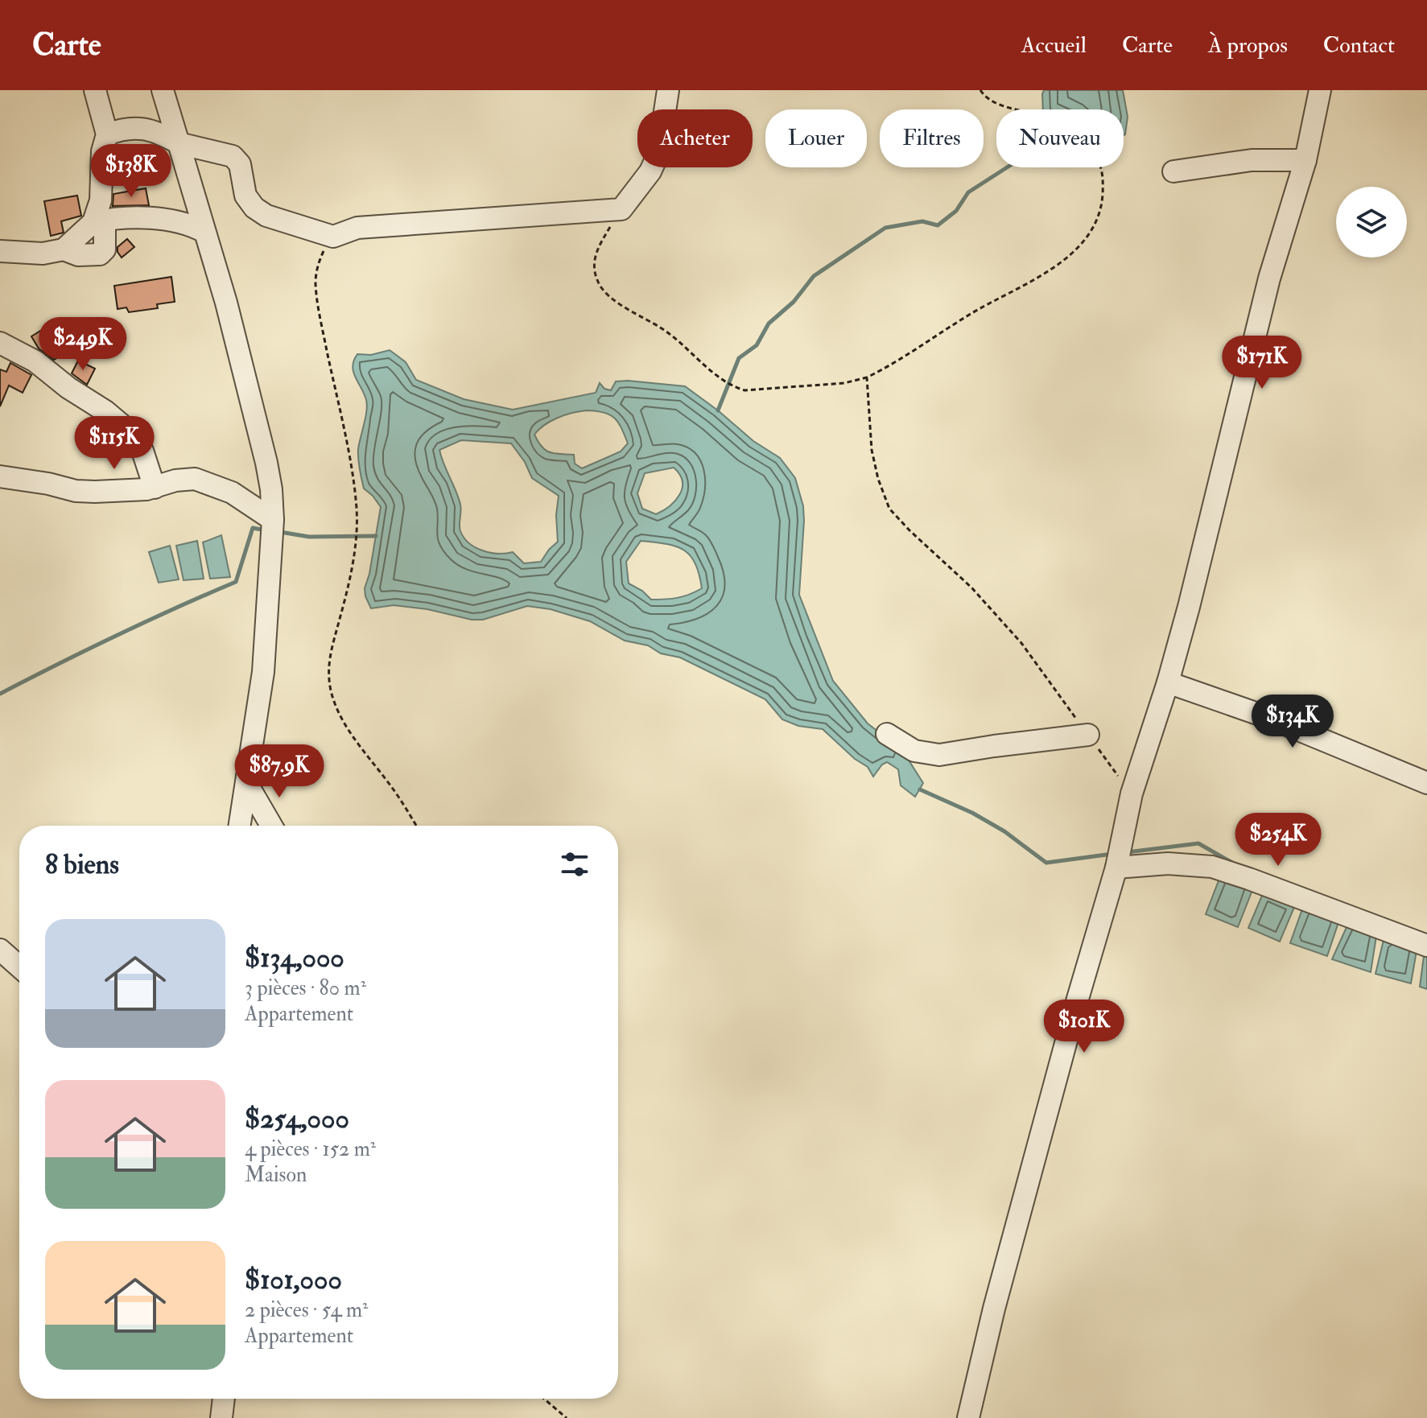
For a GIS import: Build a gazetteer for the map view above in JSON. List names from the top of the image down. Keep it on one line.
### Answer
{"page":{"header":"Carte","nav":["Accueil","Carte","À propos","Contact"],"chip":["Acheter","Louer","Filtres","Nouveau"],"price":["$138K","$249K","$171K","$115K","$134K","$87.9K","$254K","$101K"],"heading":"8 biens","list":[{"name":"$134,000","note":"3 pièces · 80 m² · Appartement"},{"name":"$254,000","note":"4 pièces · 152 m² · Maison"},{"name":"$101,000","note":"2 pièces · 54 m² · Appartement"}]}}
